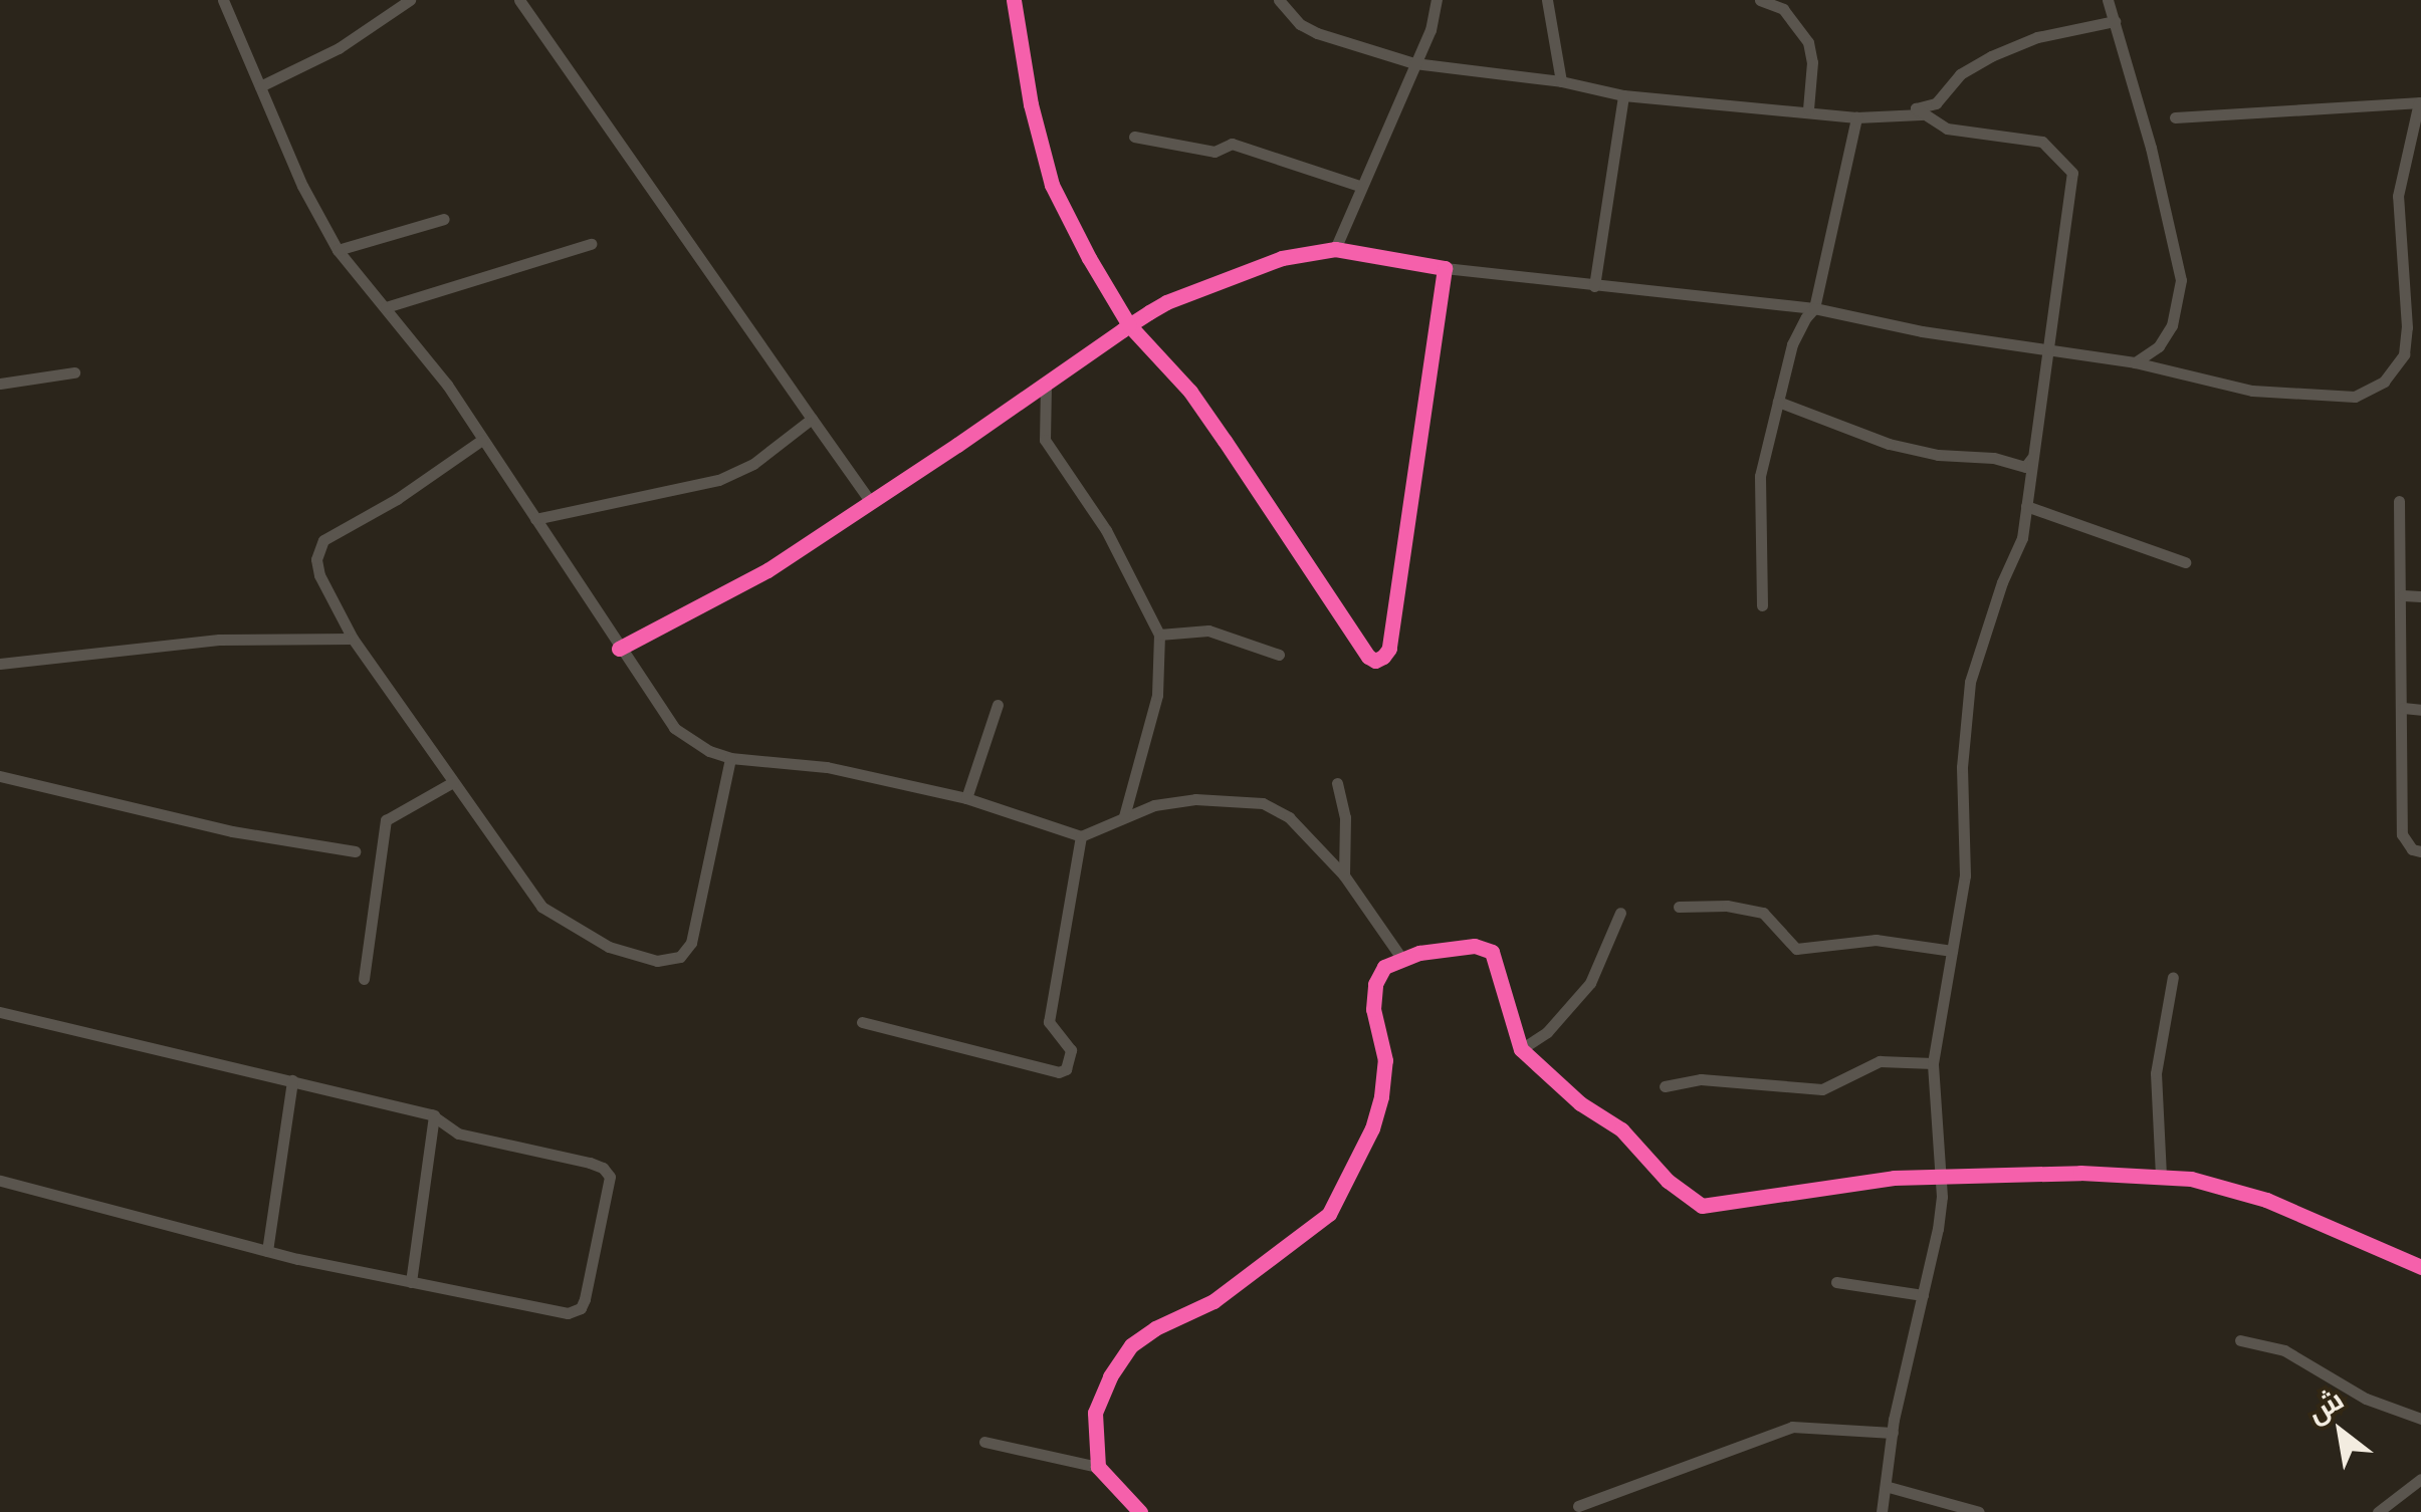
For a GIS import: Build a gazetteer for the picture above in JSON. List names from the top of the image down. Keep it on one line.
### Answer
{"north":"top left"}
